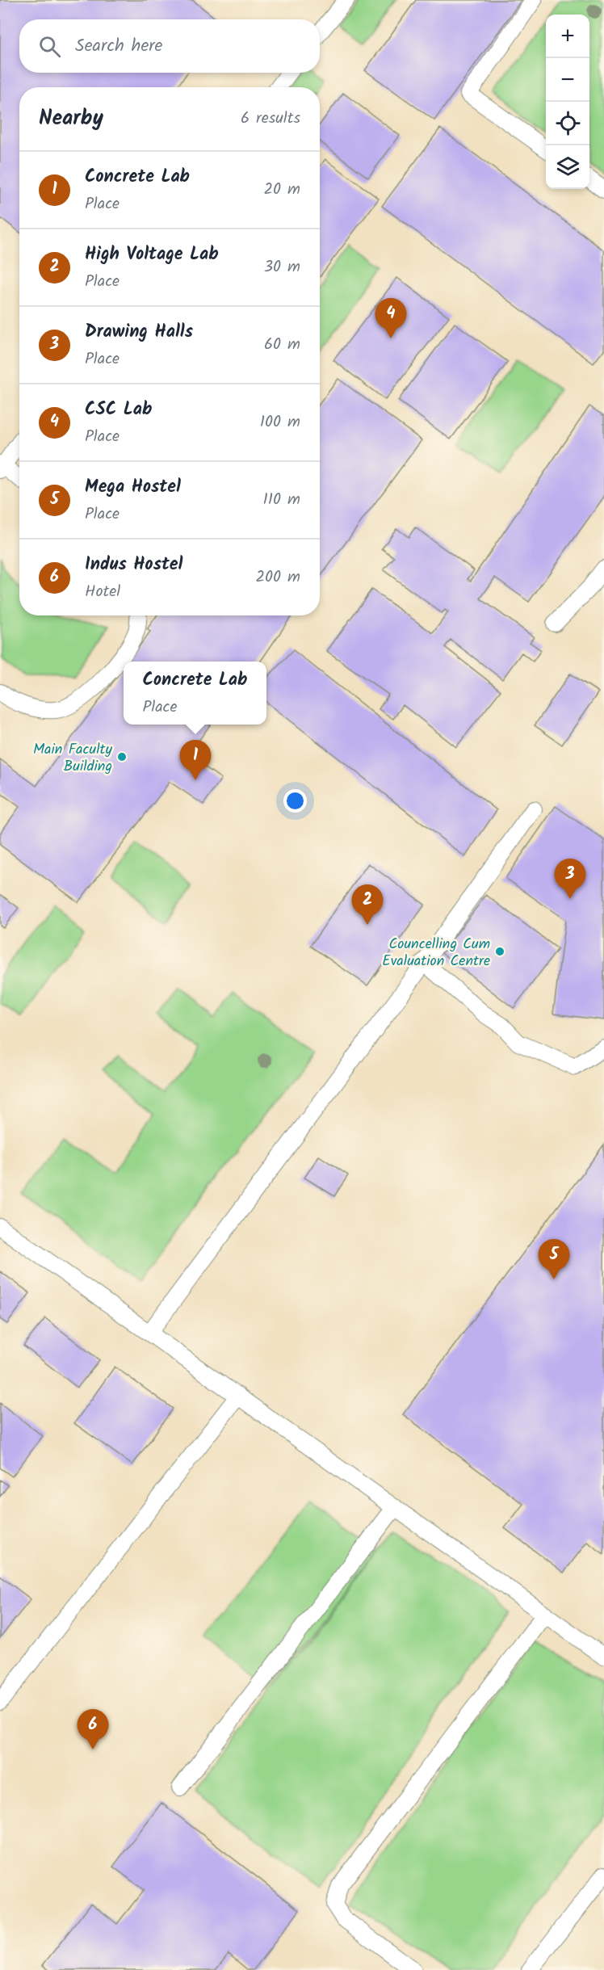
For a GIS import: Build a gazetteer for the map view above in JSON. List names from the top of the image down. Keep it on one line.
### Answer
{"places":["Main Faculty Building","Councelling Cum Evaluation Centre"],"page":{"map_buttons":["+","−"],"search":"Search here","heading":["Nearby","6 results"],"list":[{"mark":"1","name":"Concrete Lab","note":"Place","value":"20 m"},{"mark":"2","name":"High Voltage Lab","note":"Place","value":"30 m"},{"mark":"3","name":"Drawing Halls","note":"Place","value":"60 m"},{"mark":"4","name":"CSC Lab","note":"Place","value":"100 m"},{"mark":"5","name":"Mega Hostel","note":"Place","value":"110 m"},{"mark":"6","name":"Indus Hostel","note":"Hotel","value":"200 m"}],"pins":["4","1","3","2","5","6"],"popup":["Concrete Lab","Place"]}}
